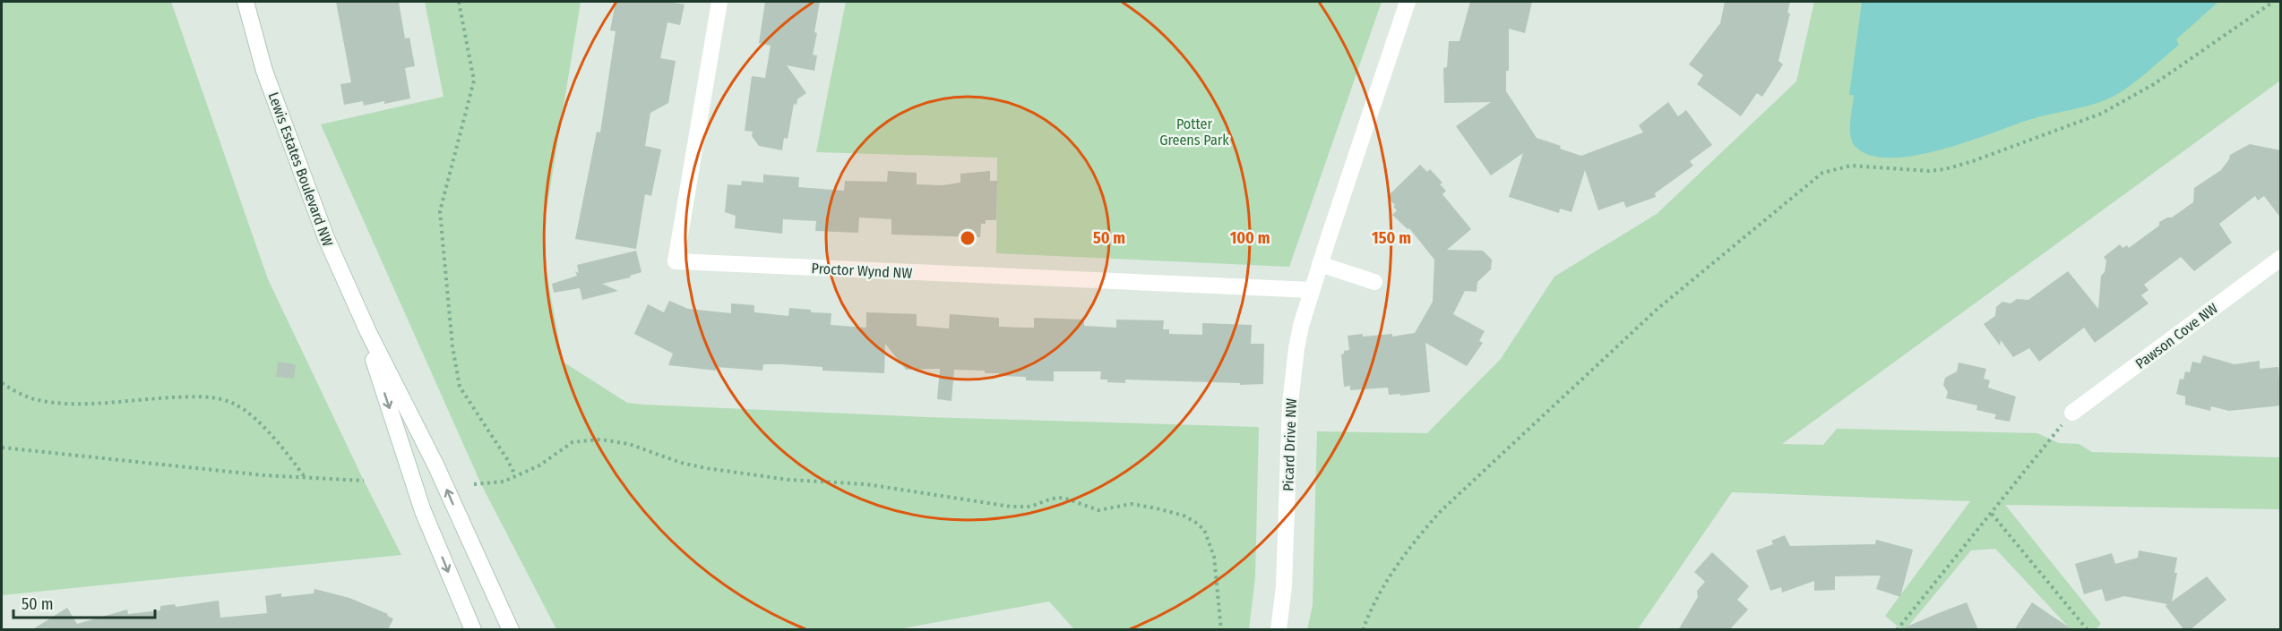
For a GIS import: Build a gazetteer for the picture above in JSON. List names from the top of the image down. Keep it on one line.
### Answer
{"streets":{"street":["Lewis Estates Boulevard NW","Proctor Wynd NW","Pawson Cove NW","Picard Drive NW"]},"crossings":[["Proctor Wynd NW","Picard Drive NW"]],"parks":["Potter Greens Park"],"scale_bar":"50 m","rings":["50 m","100 m","150 m"]}
